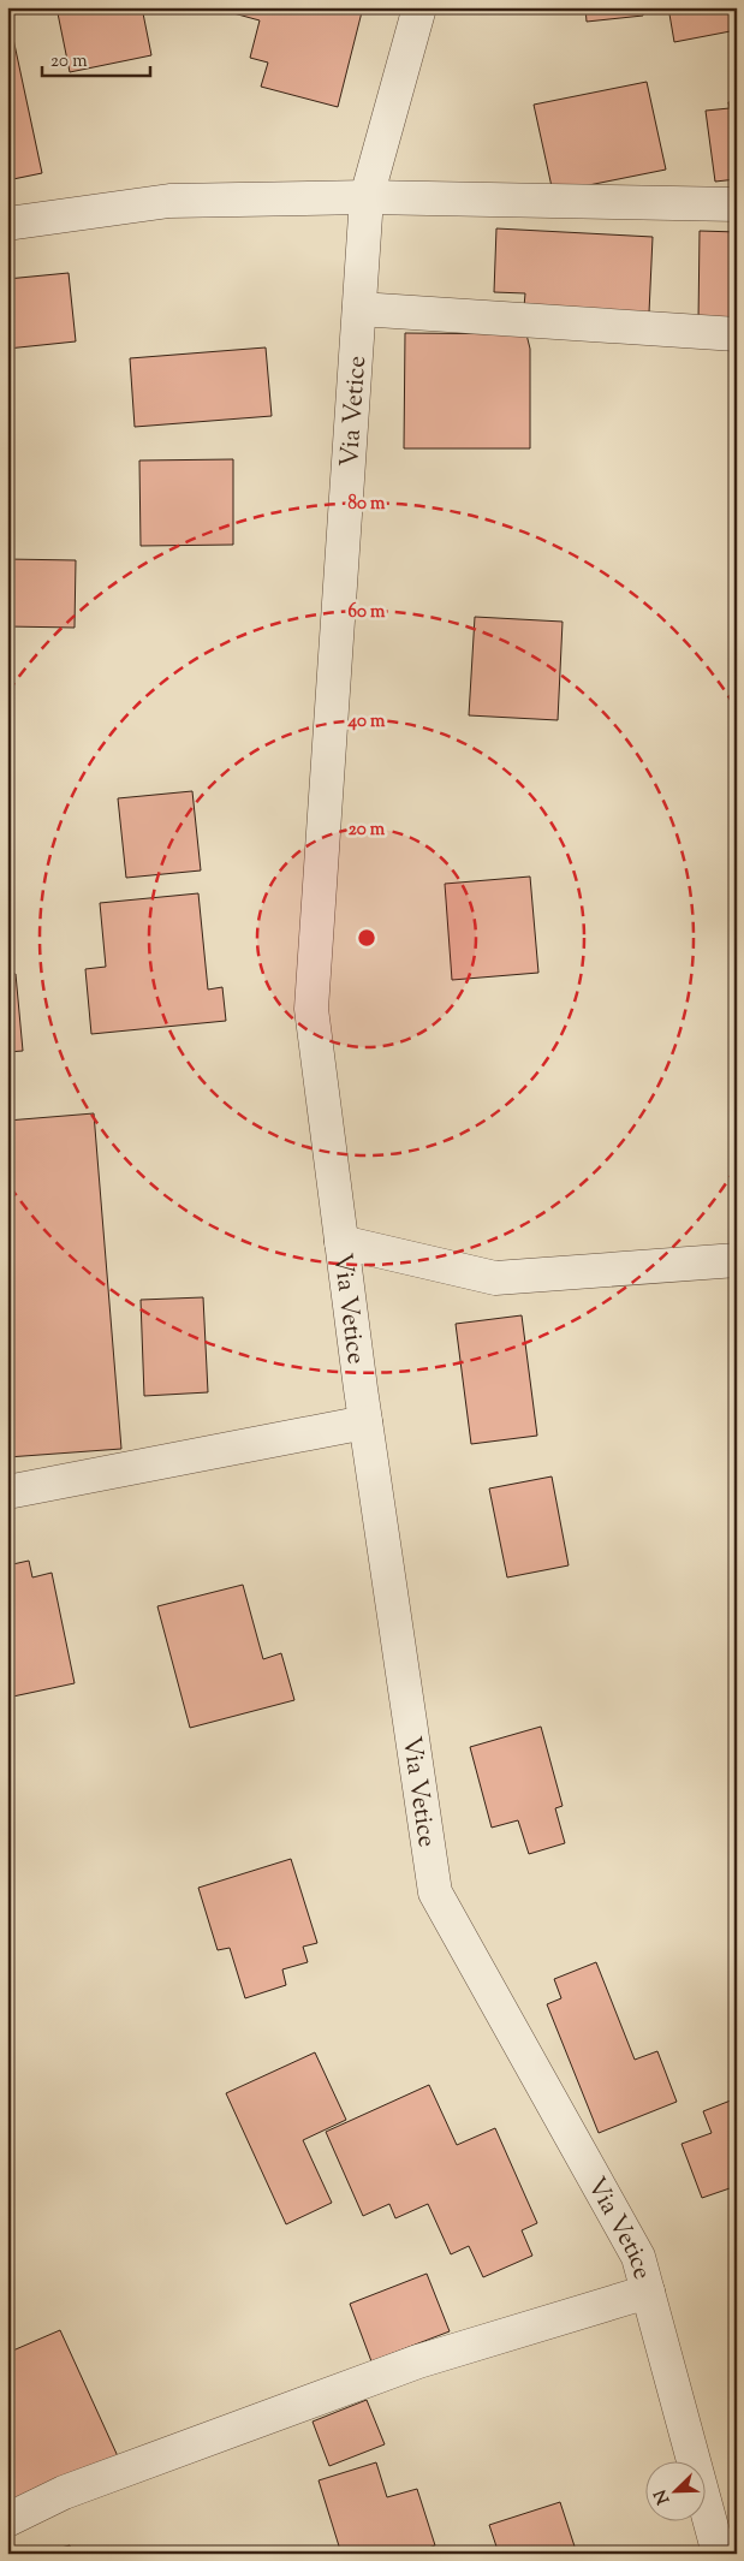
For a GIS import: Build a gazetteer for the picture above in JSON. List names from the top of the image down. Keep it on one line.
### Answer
{"streets":{"street":["Via Vetice"]},"scale_bar":"20 m","north":"bottom left","rings":["80 m","60 m","40 m","20 m"]}
